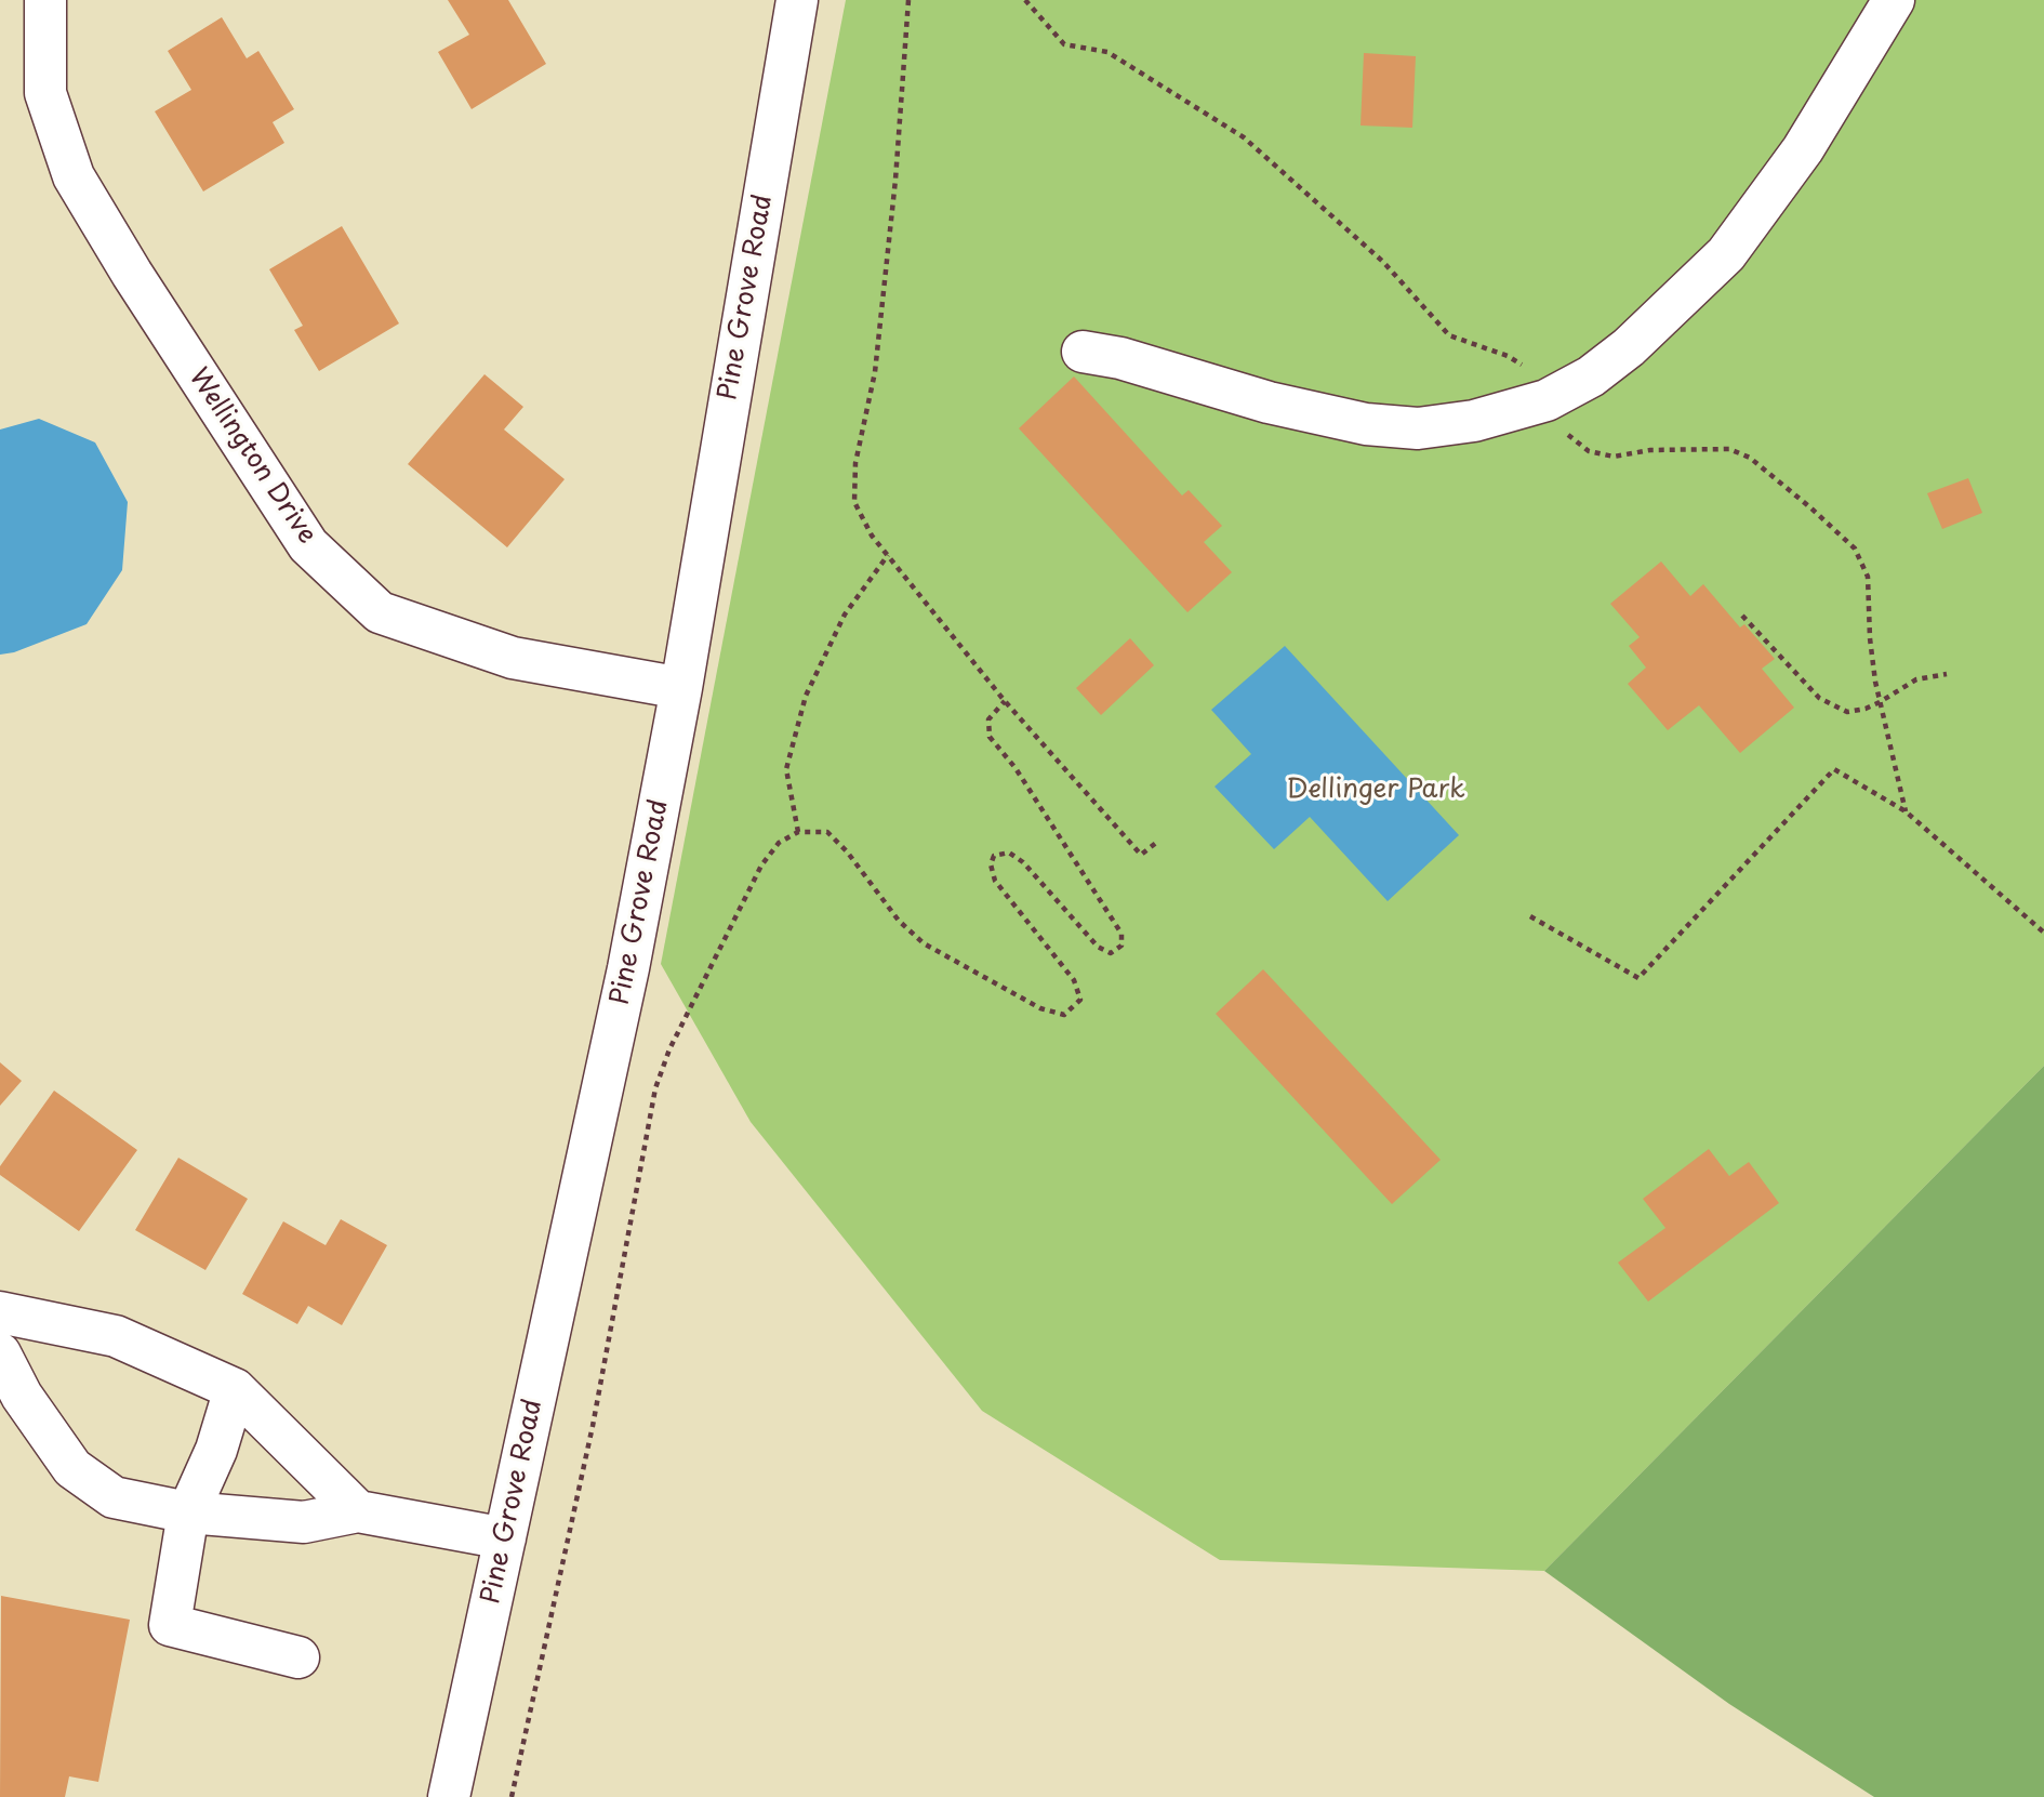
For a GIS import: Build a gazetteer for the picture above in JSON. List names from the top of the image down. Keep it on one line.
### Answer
{"streets":{"street":["Pine Grove Road","Wellington Drive"]},"crossings":[["Pine Grove Road","Wellington Drive"]],"parks":["Dellinger Park"]}
